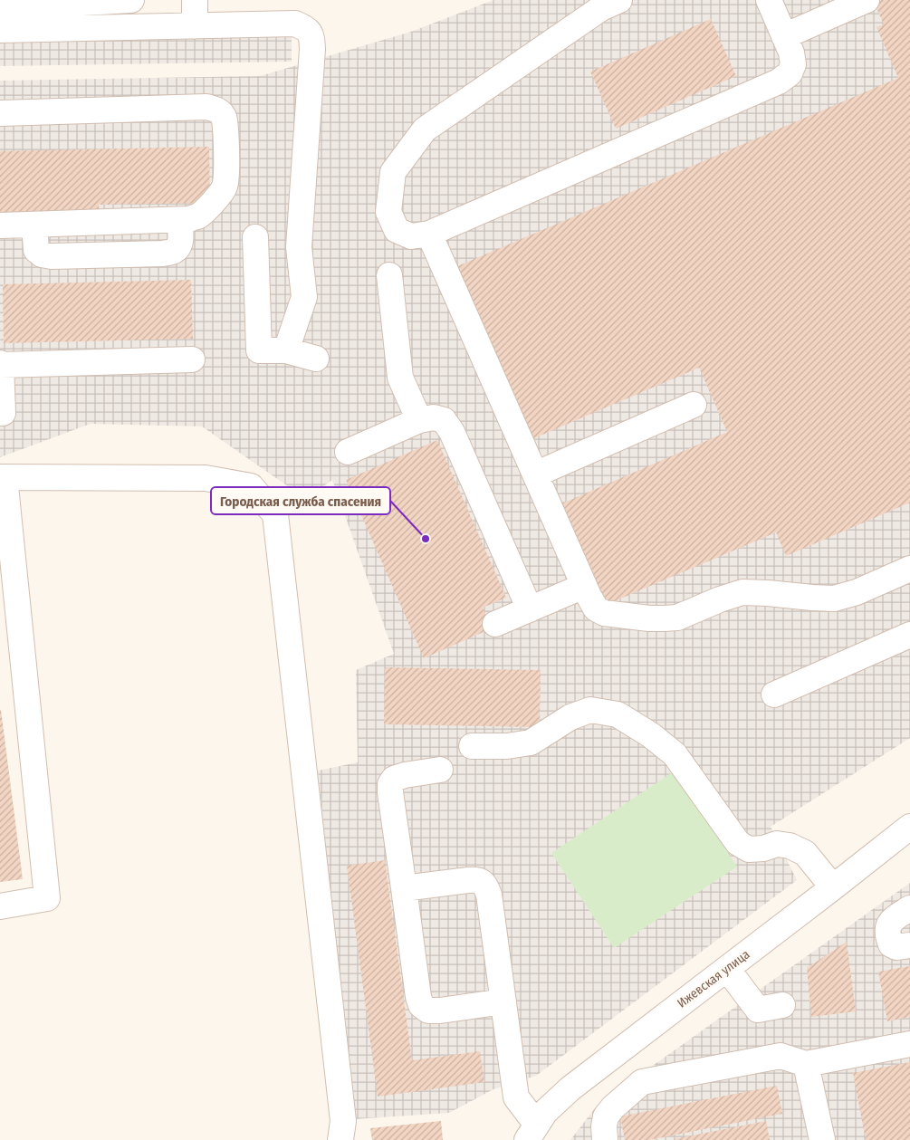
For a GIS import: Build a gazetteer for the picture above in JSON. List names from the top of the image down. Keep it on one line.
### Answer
{"streets":{"street":["Ижевская улица"]},"places":["Городская служба спасения"]}
